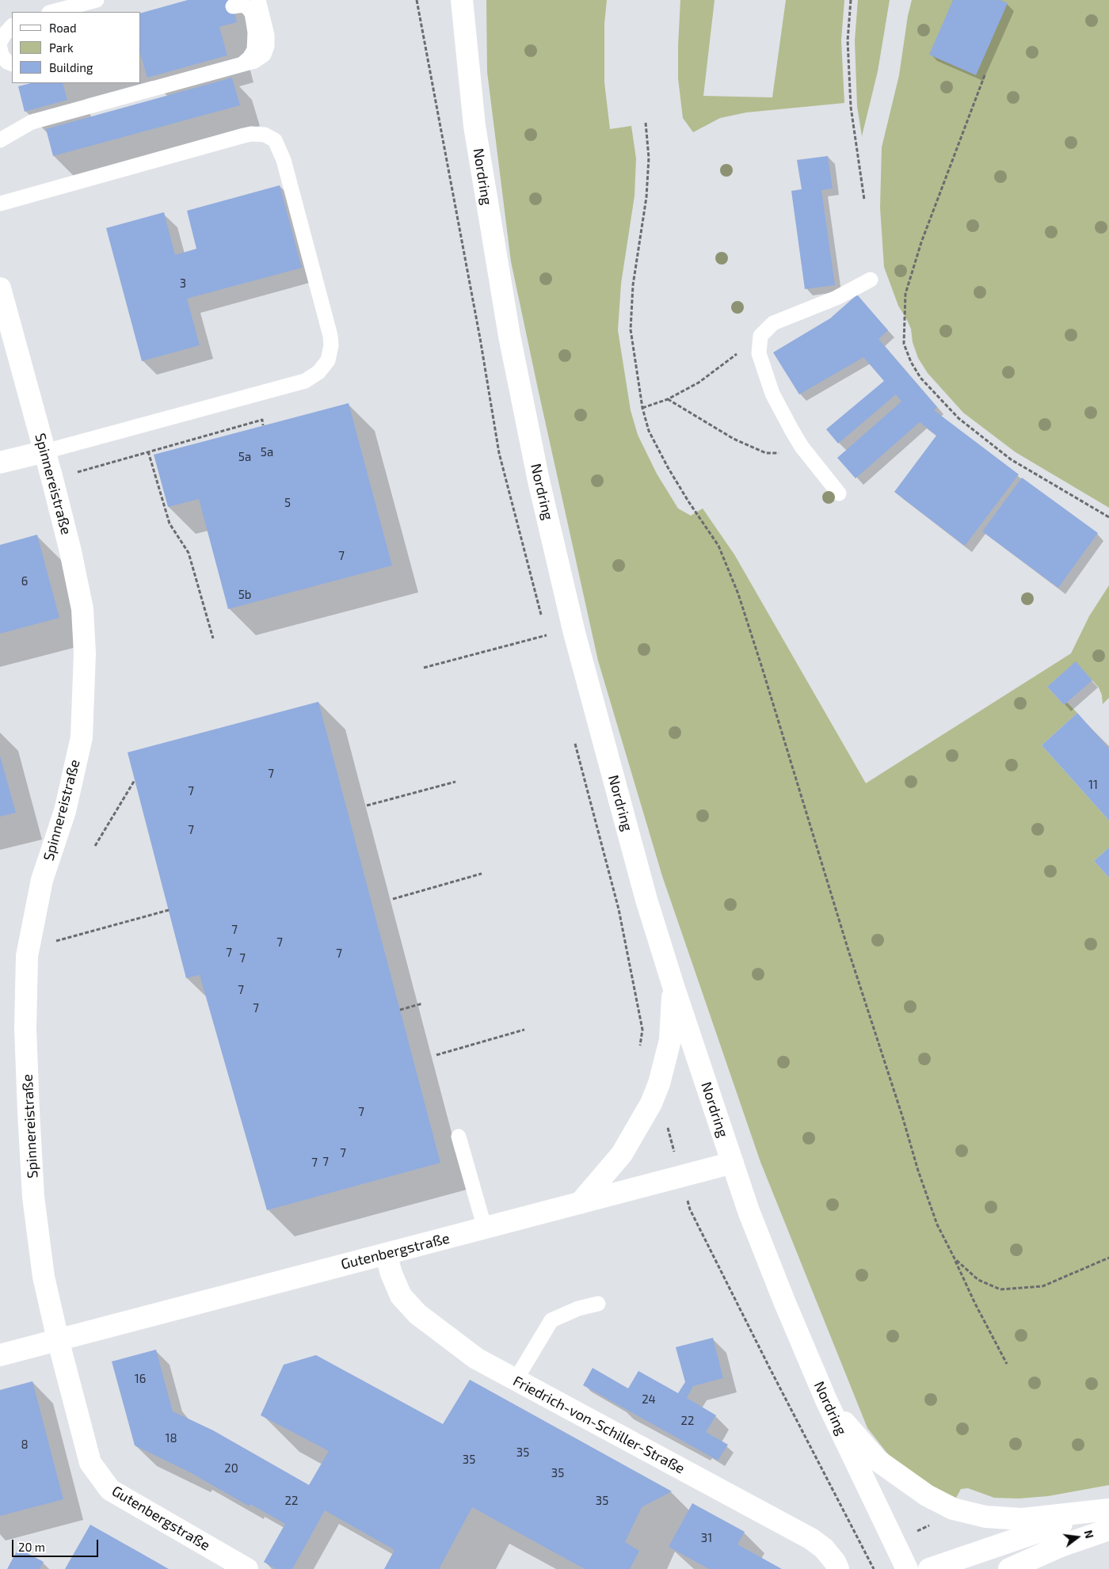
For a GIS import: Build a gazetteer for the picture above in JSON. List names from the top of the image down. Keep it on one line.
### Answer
{"streets":{"street":["Nordring","Spinnereistraße","Gutenbergstraße","Friedrich-von-Schiller-Straße"]},"crossings":[["Nordring","Gutenbergstraße"],["Spinnereistraße","Gutenbergstraße"],["Gutenbergstraße","Friedrich-von-Schiller-Straße"]],"house_numbers":["3","5a","5a","5","7","6","5b","7","11","7","7","7","7","7","7","7","7","7","7","7","7","7","16","24","22","18","8","35","35","20","35","22","35","31"],"legend":["Road","Park","Building"],"scale_bar":"20 m","north":"right"}
